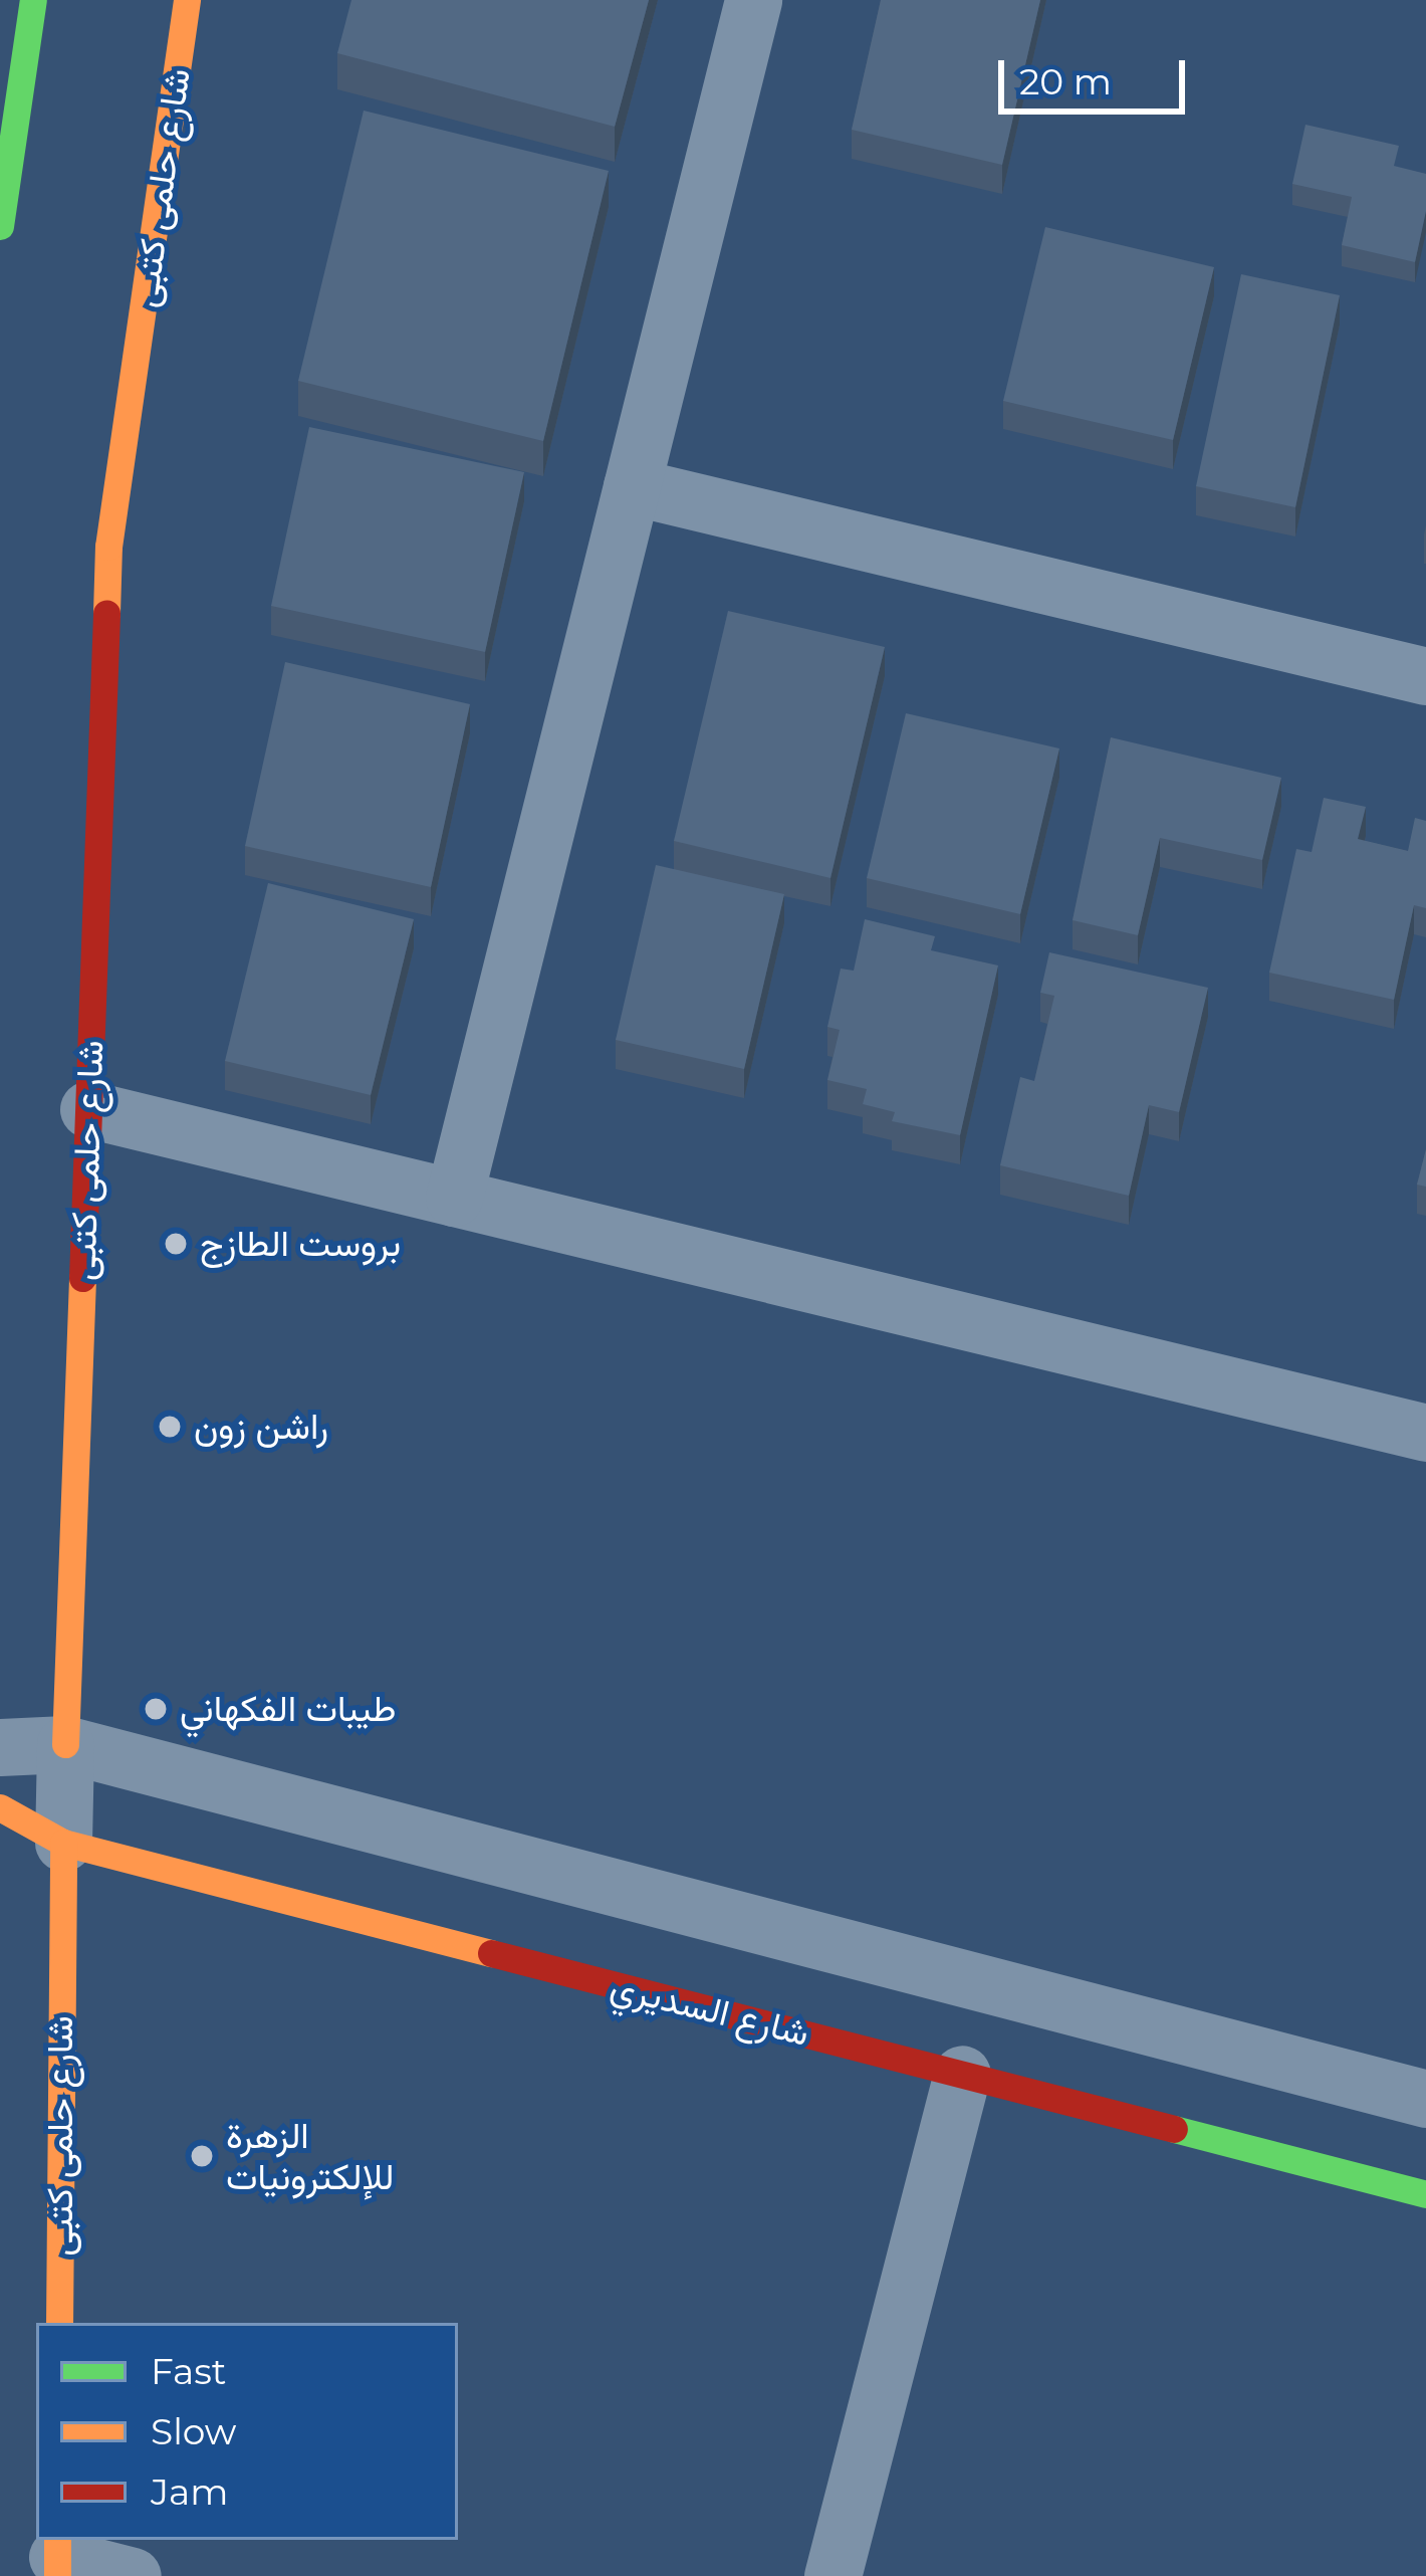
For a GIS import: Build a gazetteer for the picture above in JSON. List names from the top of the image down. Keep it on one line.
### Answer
{"streets":{"street":["شارع حلمى كتبى","شارع السديري"]},"crossings":[["شارع حلمى كتبى","شارع السديري"]],"places":["بروست الطازج","راشن زون","طيبات الفكهاني","الزهرة للإلكترونيات"],"legend":["Fast","Slow","Jam"],"scale_bar":"20 m"}
